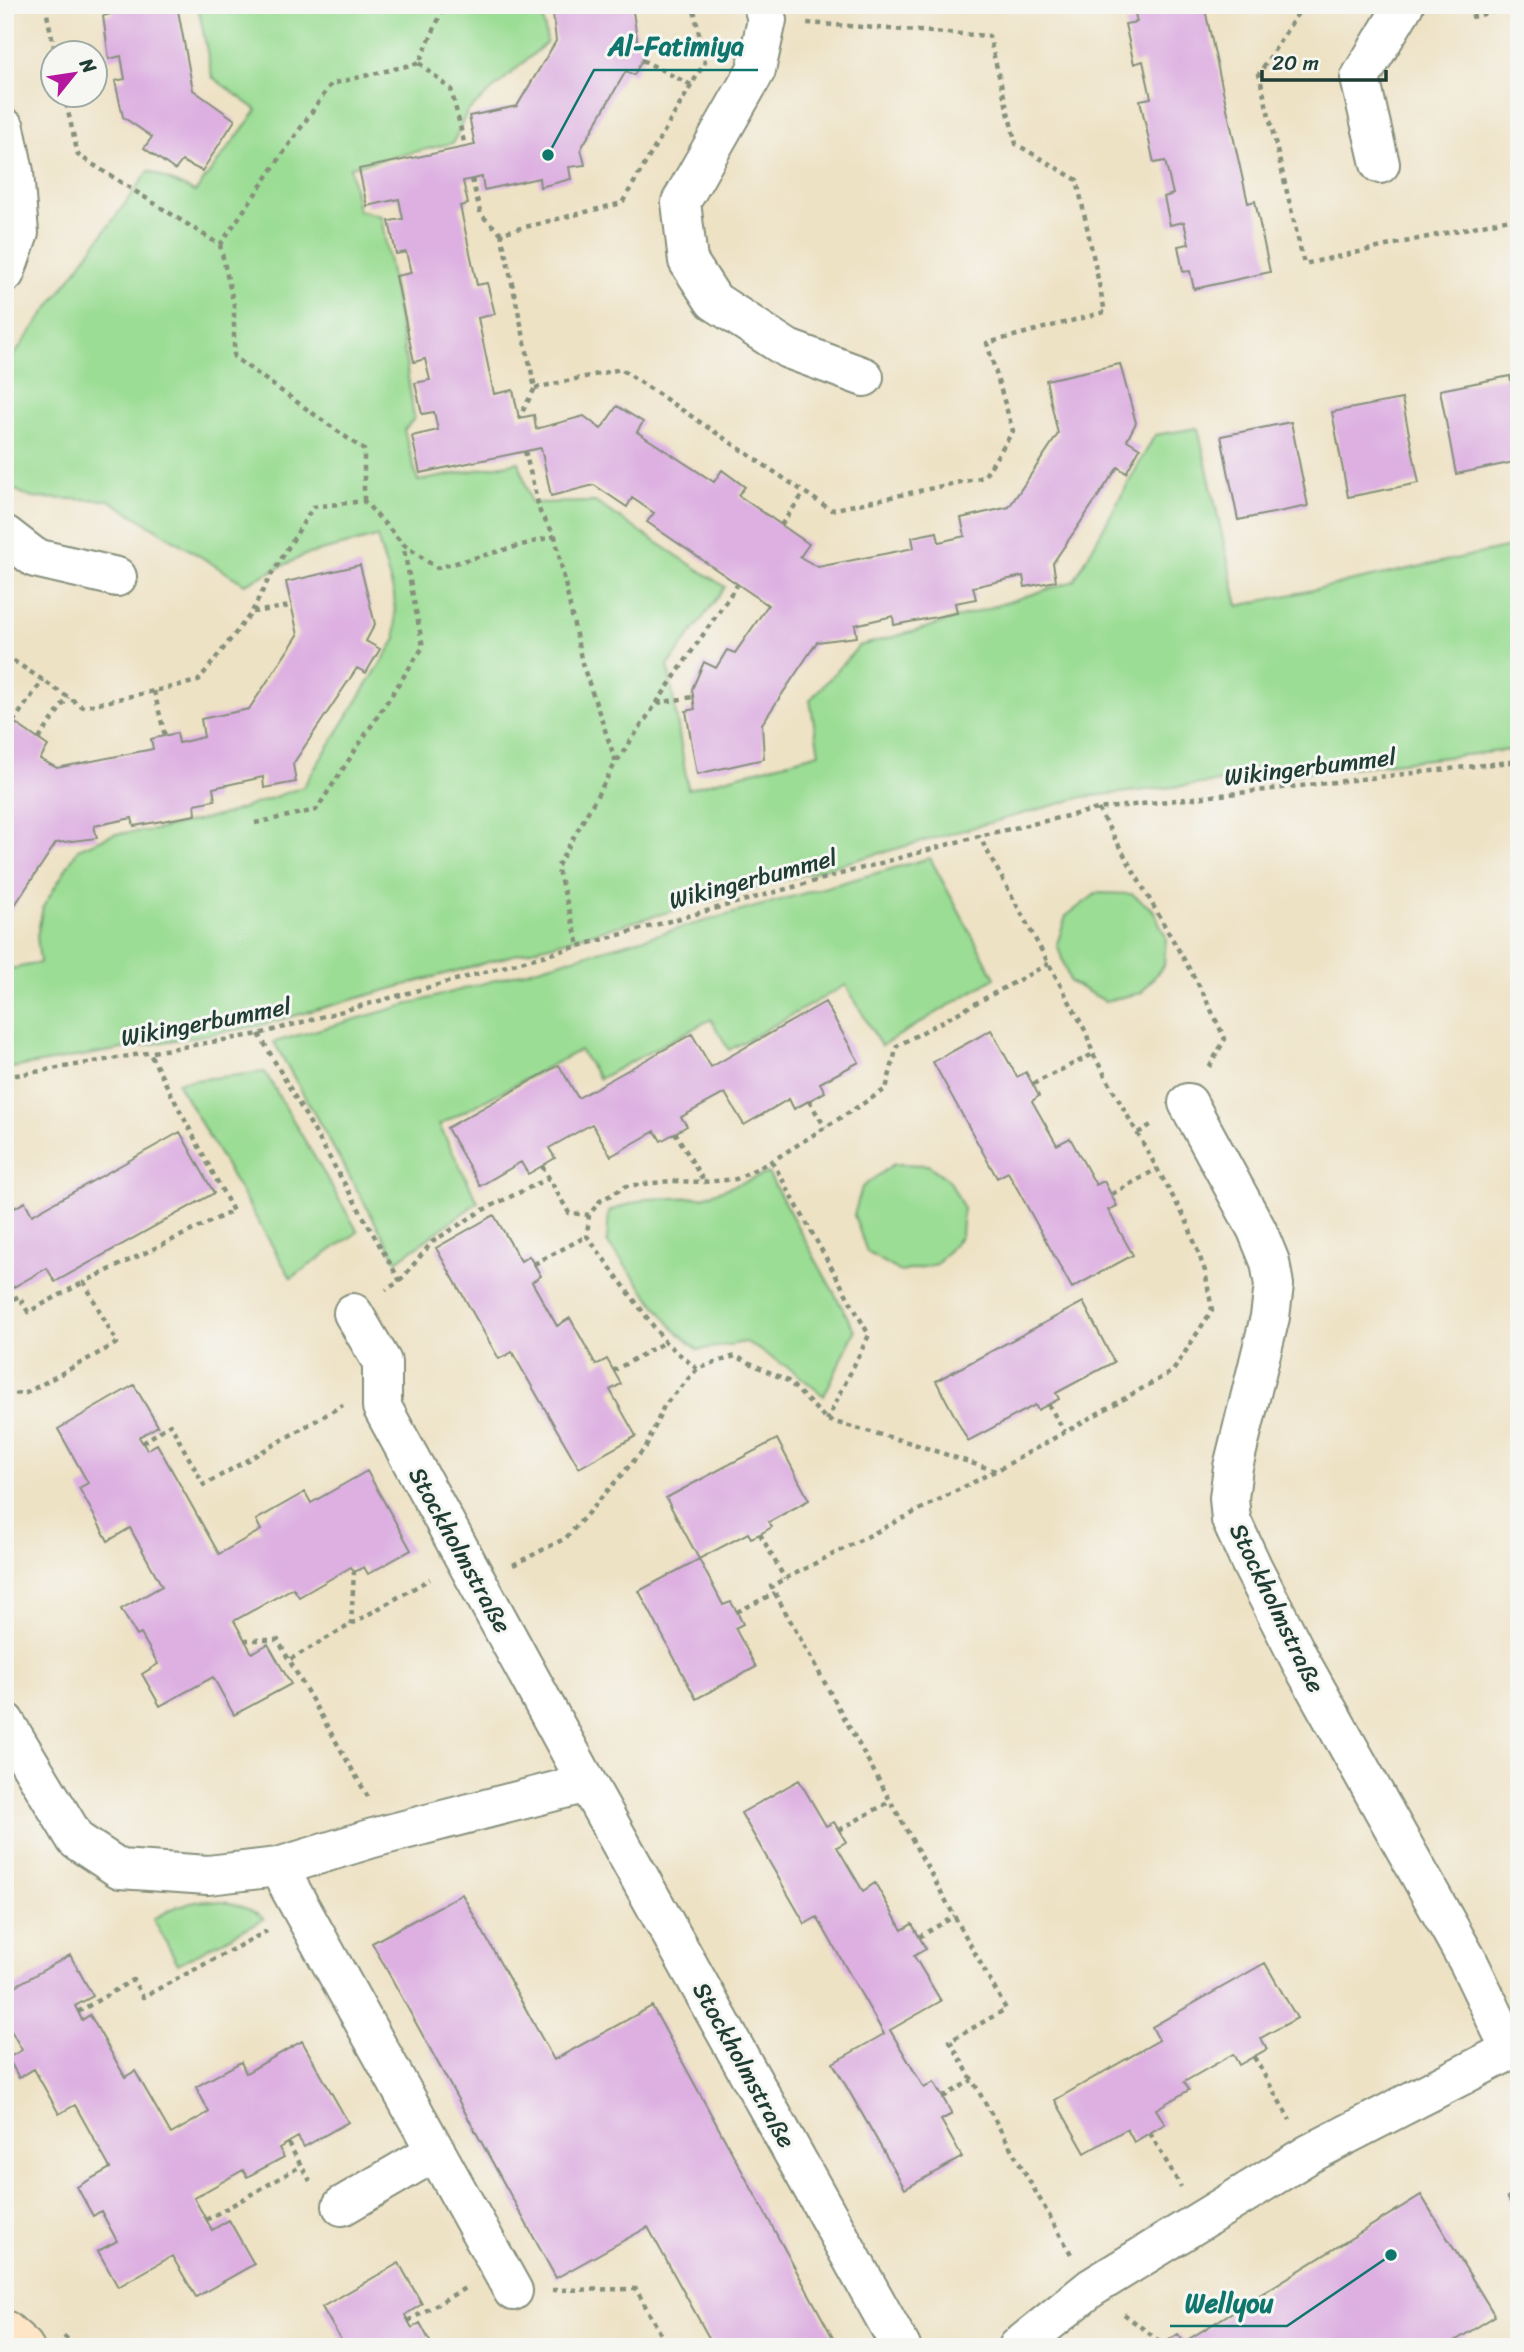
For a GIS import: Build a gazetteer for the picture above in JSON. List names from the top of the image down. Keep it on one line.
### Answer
{"streets":{"street":["Stockholmstraße"],"path":["Wikingerbummel"]},"places":["Al-Fatimiya","Wellyou"],"scale_bar":"20 m","north":"top right"}
